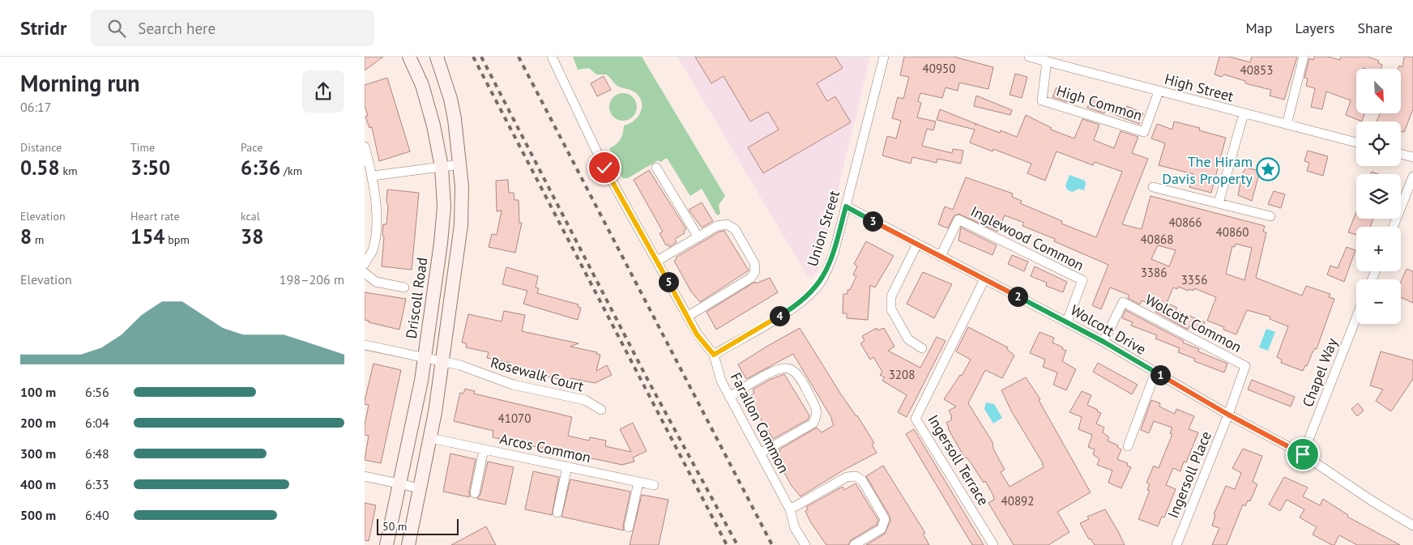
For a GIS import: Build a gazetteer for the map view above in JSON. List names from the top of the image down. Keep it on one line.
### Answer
{"streets":{"street":["High Street","High Common","Union Street","Inglewood Common","Driscoll Road","Wolcott Common","Wolcott Drive","Chapel Way","Rosewalk Court","Farallon Common","Arcos Common","Ingersoll Terrace","Ingersoll Place"]},"crossings":[["High Street","High Common"],["Union Street","Wolcott Drive"],["Union Street","Farallon Common"],["Inglewood Common","Wolcott Drive"],["Driscoll Road","Rosewalk Court"],["Wolcott Common","Wolcott Drive"],["Wolcott Common","Ingersoll Place"],["Wolcott Drive","Chapel Way"],["Wolcott Drive","Ingersoll Terrace"],["Wolcott Drive","Ingersoll Place"]],"places":{"place":["The Hiram Davis Property"]},"house_numbers":["40950","40853","40866","40860","40868","3386","3356","3208","41070","40892"],"scale_bar":"50 m","north":"bottom right","page":{"header":"Stridr","search":"Search here","nav":["Map","Layers","Share"],"heading":["Morning run","06:17"],"map_buttons":["+","−"],"stats":[["Distance","0.58 km"],["Time","3:50"],["Pace","6:36 /km"],["Elevation","8 m"],["Heart rate","154 bpm"],["kcal","38"]],"pins":["3","5","2","4","1"],"chart":["Elevation","198–206 m"],"list":[{"name":"100 m","note":"6:56"},{"name":"200 m","note":"6:04"},{"name":"300 m","note":"6:48"},{"name":"400 m","note":"6:33"},{"name":"500 m","note":"6:40"}],"scale":"50 m"}}
